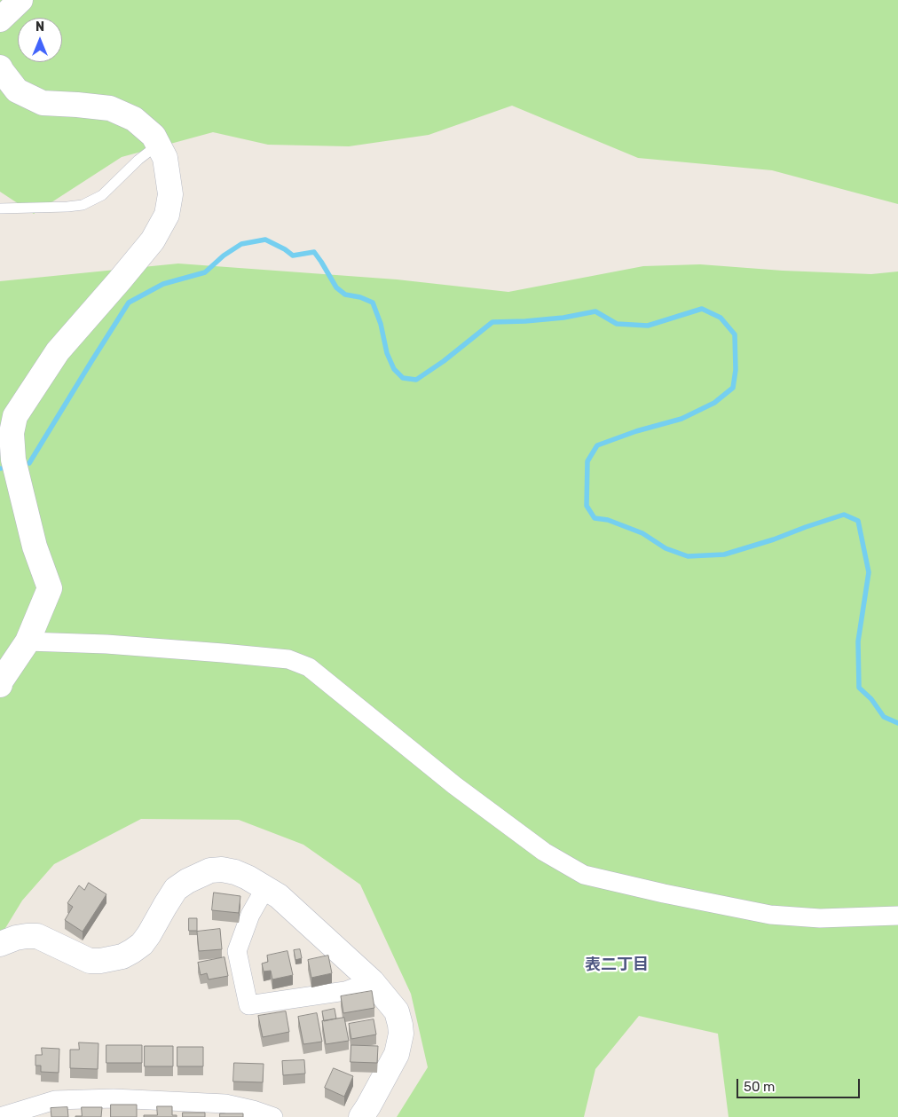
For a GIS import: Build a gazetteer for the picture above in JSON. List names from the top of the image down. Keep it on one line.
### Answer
{"districts":["表二丁目"],"scale_bar":"50 m","north":"top"}
